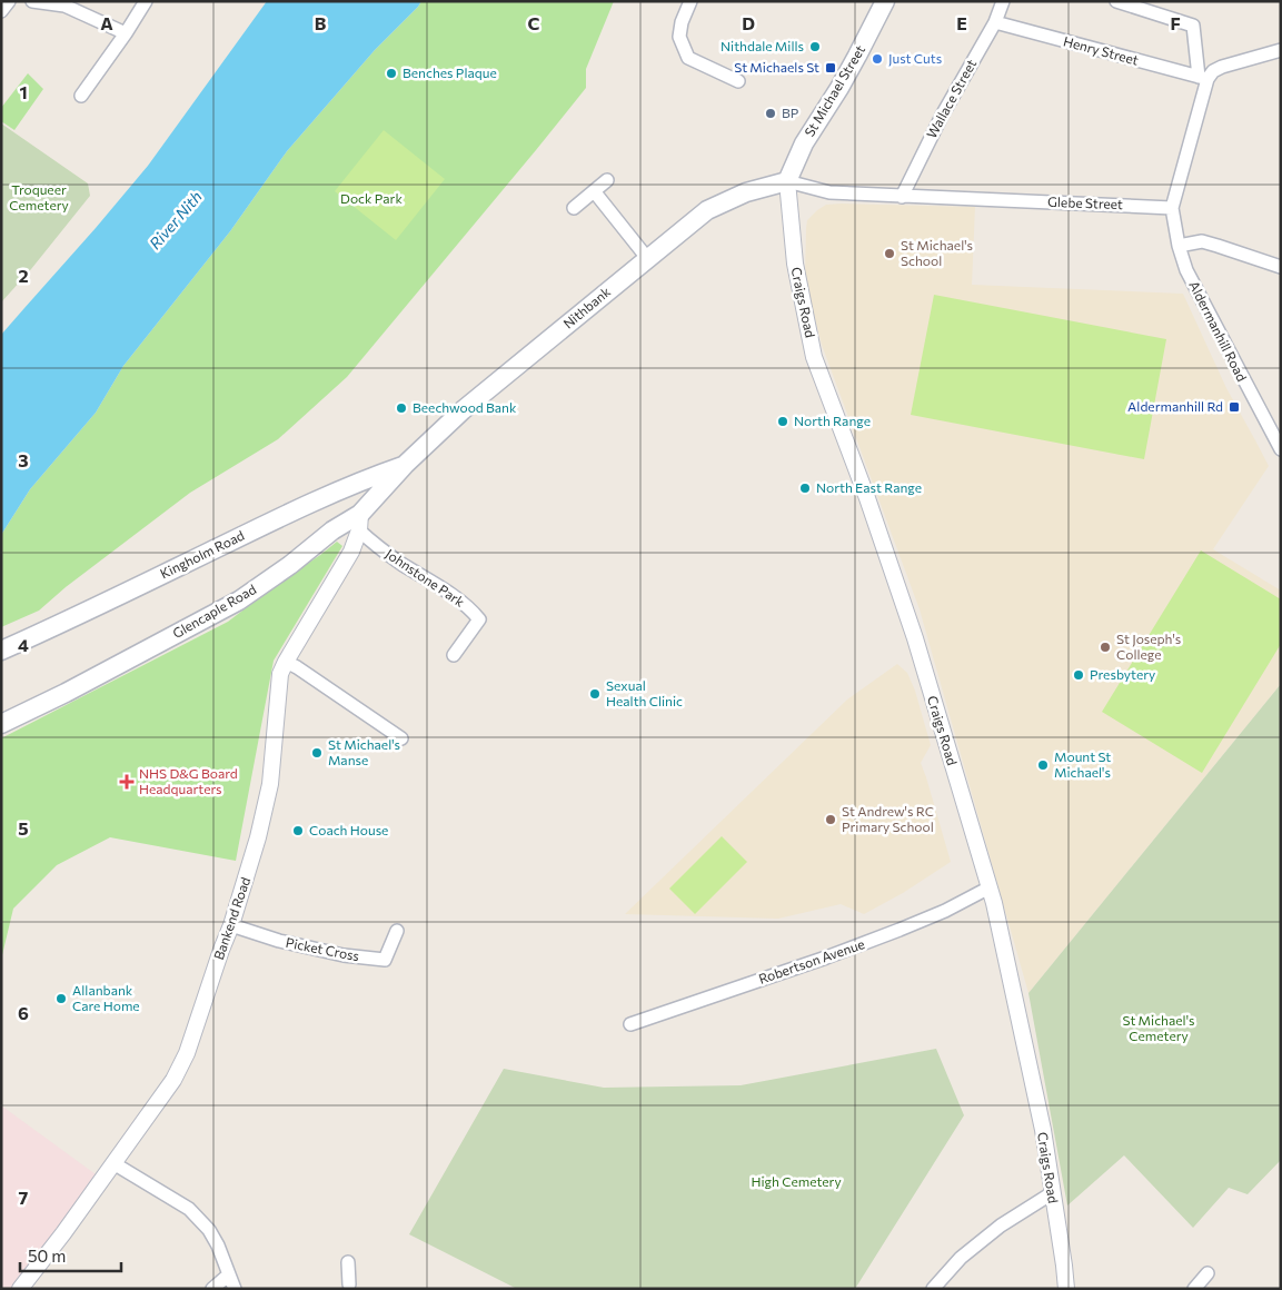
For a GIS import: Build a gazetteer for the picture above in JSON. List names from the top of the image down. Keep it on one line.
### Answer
{"streets":{"main road":["St Michael Street","Nithbank","Kingholm Road","Glencaple Road"],"street":["Henry Street","Wallace Street","Glebe Street","Craigs Road","Aldermanhill Road","Johnstone Park","Bankend Road","Picket Cross","Robertson Avenue"]},"crossings":[["Henry Street","Wallace Street"],["St Michael Street","Glebe Street"],["St Michael Street","Craigs Road"],["St Michael Street","Nithbank"],["Wallace Street","Glebe Street"],["Glebe Street","Craigs Road"],["Glebe Street","Nithbank"],["Glebe Street","Aldermanhill Road"],["Craigs Road","Nithbank"],["Craigs Road","Robertson Avenue"],["Nithbank","Kingholm Road"],["Nithbank","Glencaple Road"],["Kingholm Road","Glencaple Road"],["Johnstone Park","Glencaple Road"],["Johnstone Park","Bankend Road"],["Glencaple Road","Bankend Road"],["Bankend Road","Picket Cross"]],"water":["River Nith"],"parks":["Troqueer Cemetery","Dock Park","St Michael's Cemetery","High Cemetery"],"places":{"other":["Nithdale Mills","Just Cuts","Benches Plaque","BP","St Michael's School","Beechwood Bank","North Range","North East Range","St Joseph's College","Presbytery","Sexual Health Clinic","St Michael's Manse","Mount St Michael's","St Andrew's RC Primary School","Coach House","Allanbank Care Home"],"transit":["St Michaels St","Aldermanhill Rd"],"health":["NHS D&G Board Headquarters"]},"scale_bar":"50 m","grid":{"columns":["A","B","C","D","E","F"],"rows":["1","2","3","4","5","6","7"]}}
